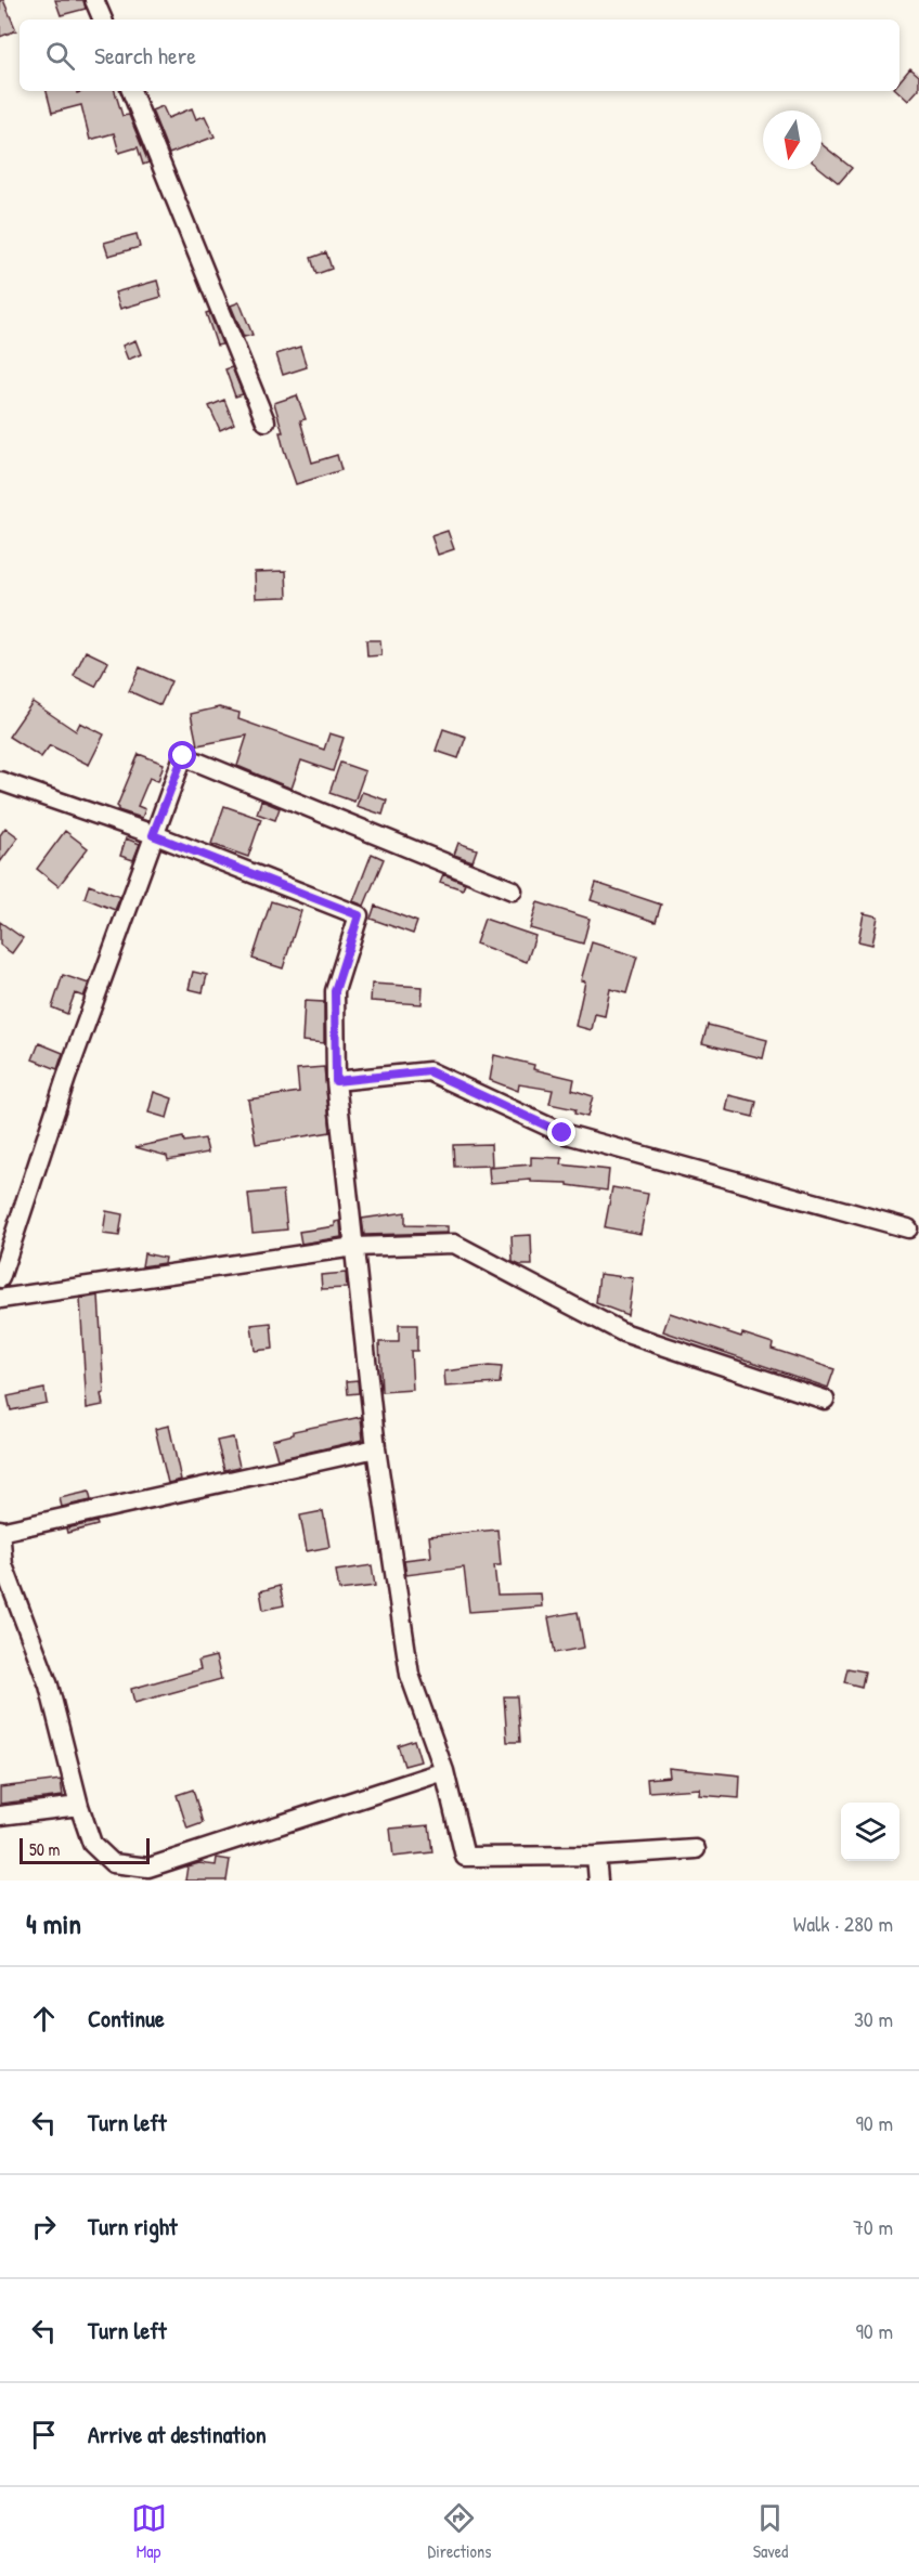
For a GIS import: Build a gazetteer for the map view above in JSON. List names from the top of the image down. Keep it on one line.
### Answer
{"scale_bar":"50 m","north":"bottom","page":{"search":"Search here","scale":"50 m","heading":["4 min","Walk · 280 m"],"list":[["Continue","30 m"],["Turn left","90 m"],["Turn right","70 m"],["Turn left","90 m"],"Arrive at destination"],"nav":["Map","Directions","Saved"]}}
